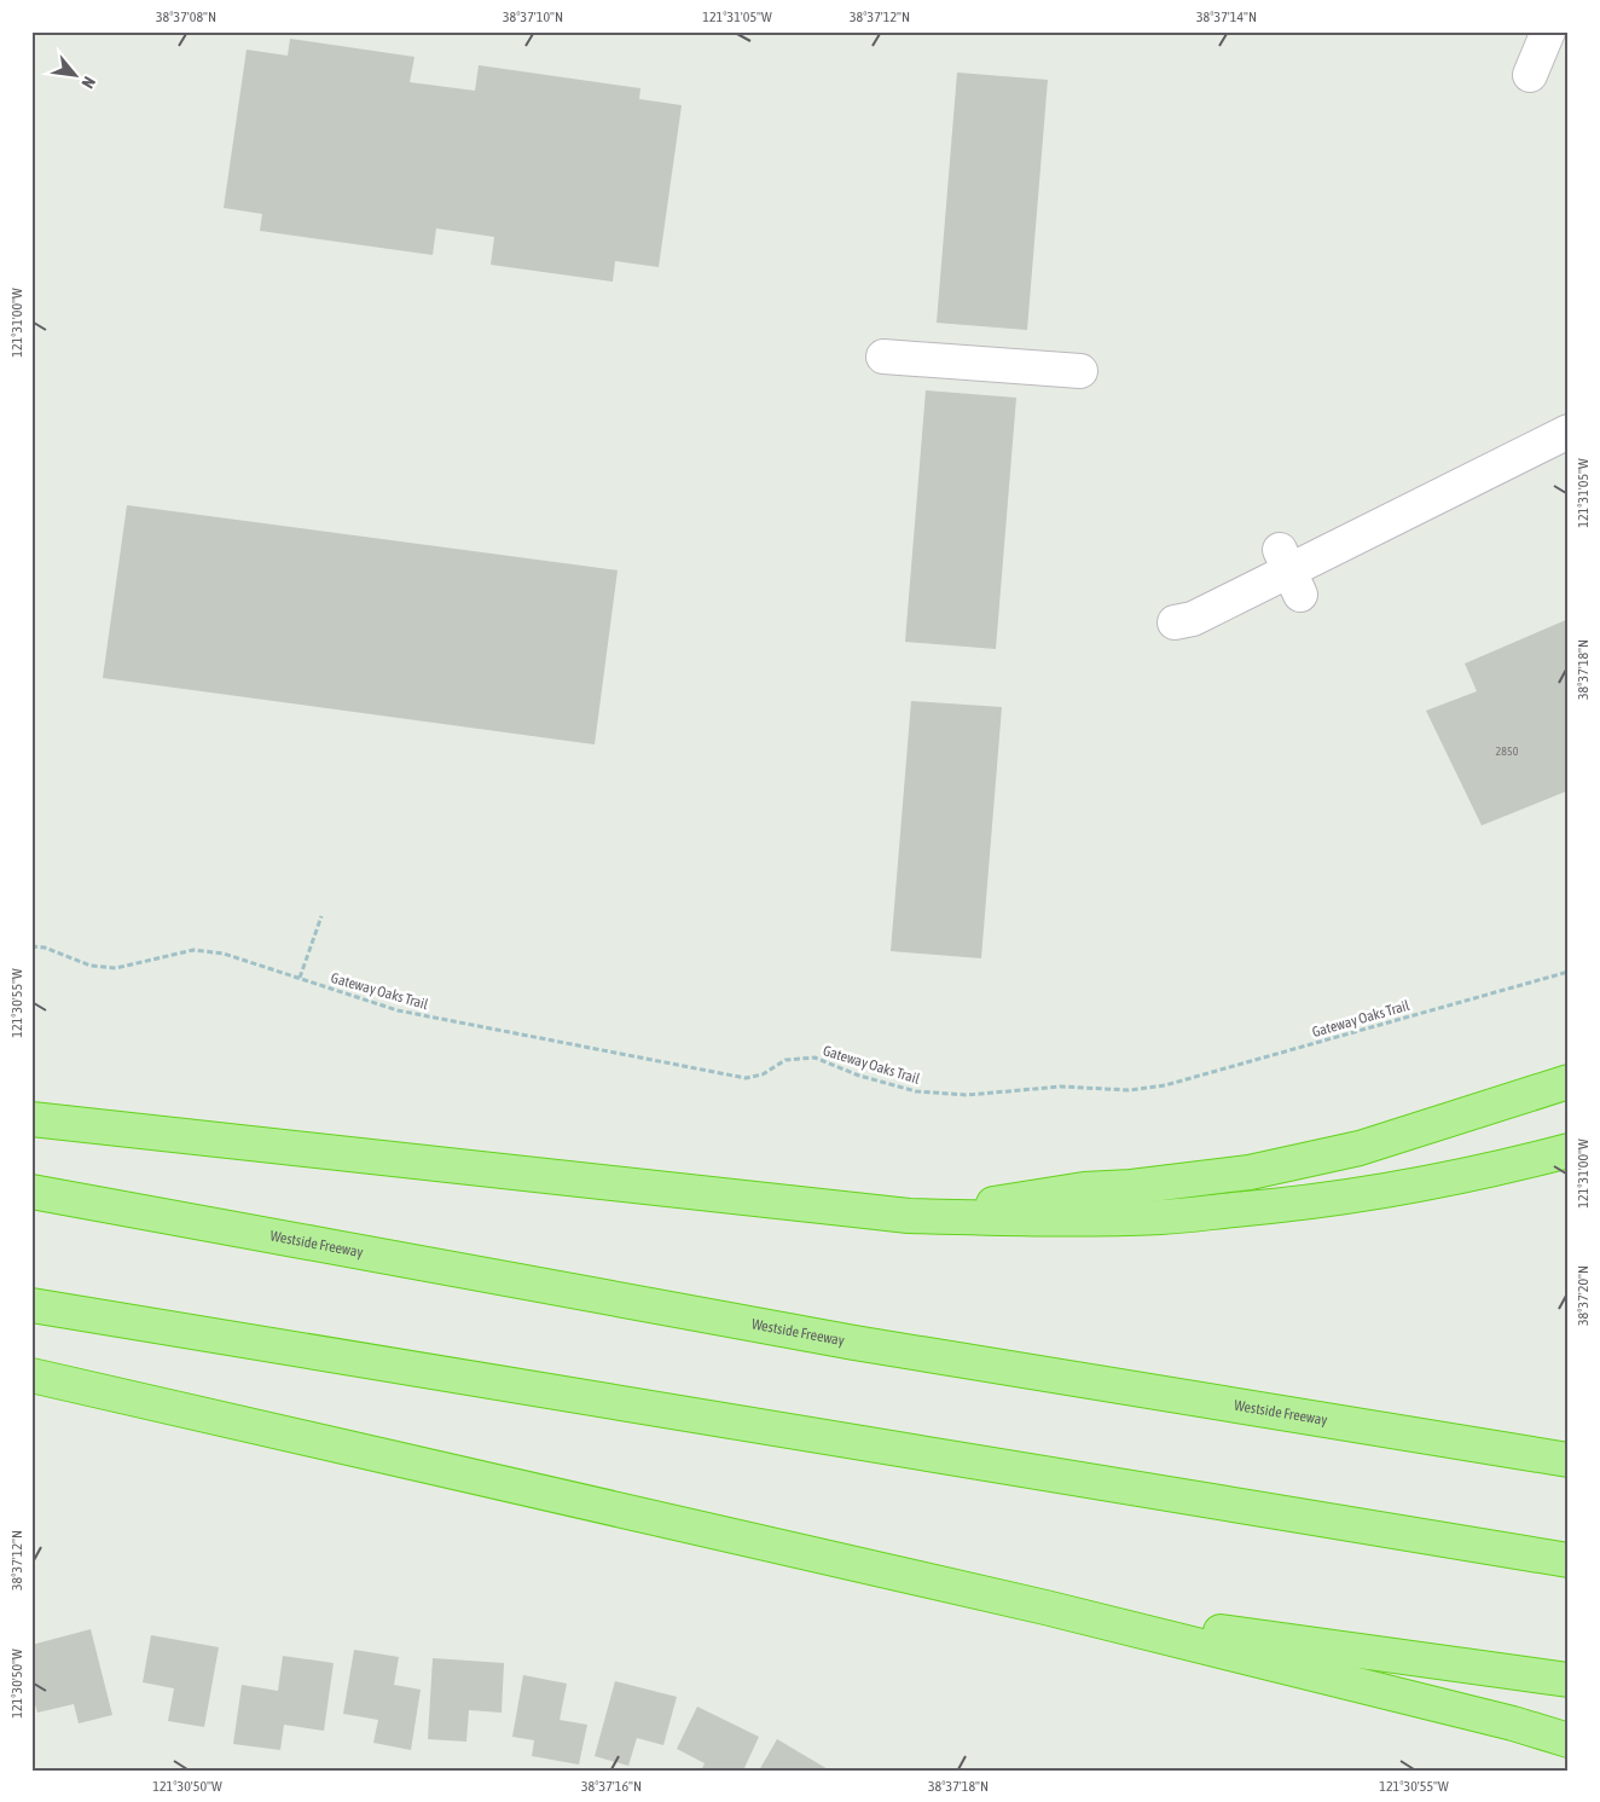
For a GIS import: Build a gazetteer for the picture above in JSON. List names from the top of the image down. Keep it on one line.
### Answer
{"streets":{"highway":["Westside Freeway"],"path":["Gateway Oaks Trail"]},"house_numbers":["2850"],"north":"bottom right","coordinates":["38°37'08\"N","38°37'10\"N","121°31'05\"W","38°37'12\"N","38°37'14\"N","121°31'00\"W","38°37'18\"N","121°30'55\"W","38°37'20\"N","121°30'50\"W","38°37'16\"N"]}
